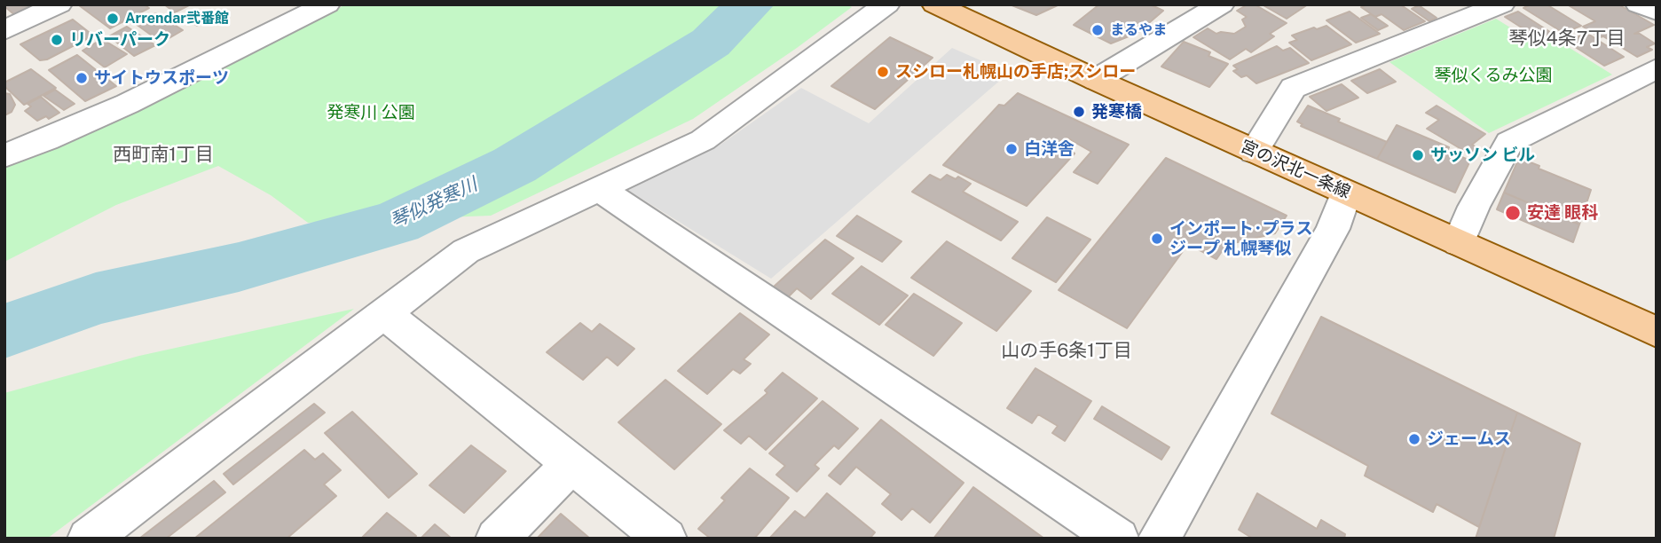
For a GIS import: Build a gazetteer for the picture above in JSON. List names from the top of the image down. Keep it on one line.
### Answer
{"streets":{"main road":["宮の沢北一条線"]},"districts":["琴似4条7丁目","西町南1丁目","山の手6条1丁目"],"water":["琴似発寒川"],"parks":["琴似くるみ公園","発寒川 公園"],"places":["Arrendar弐番館","まるやま","リバーパーク","スシロー札幌山の手店;スシロー","サイトウスポーツ","発寒橋","白洋舎","サッソン ビル","安達 眼科","インポート･プラス ジープ 札幌琴似","ジェームス"]}
